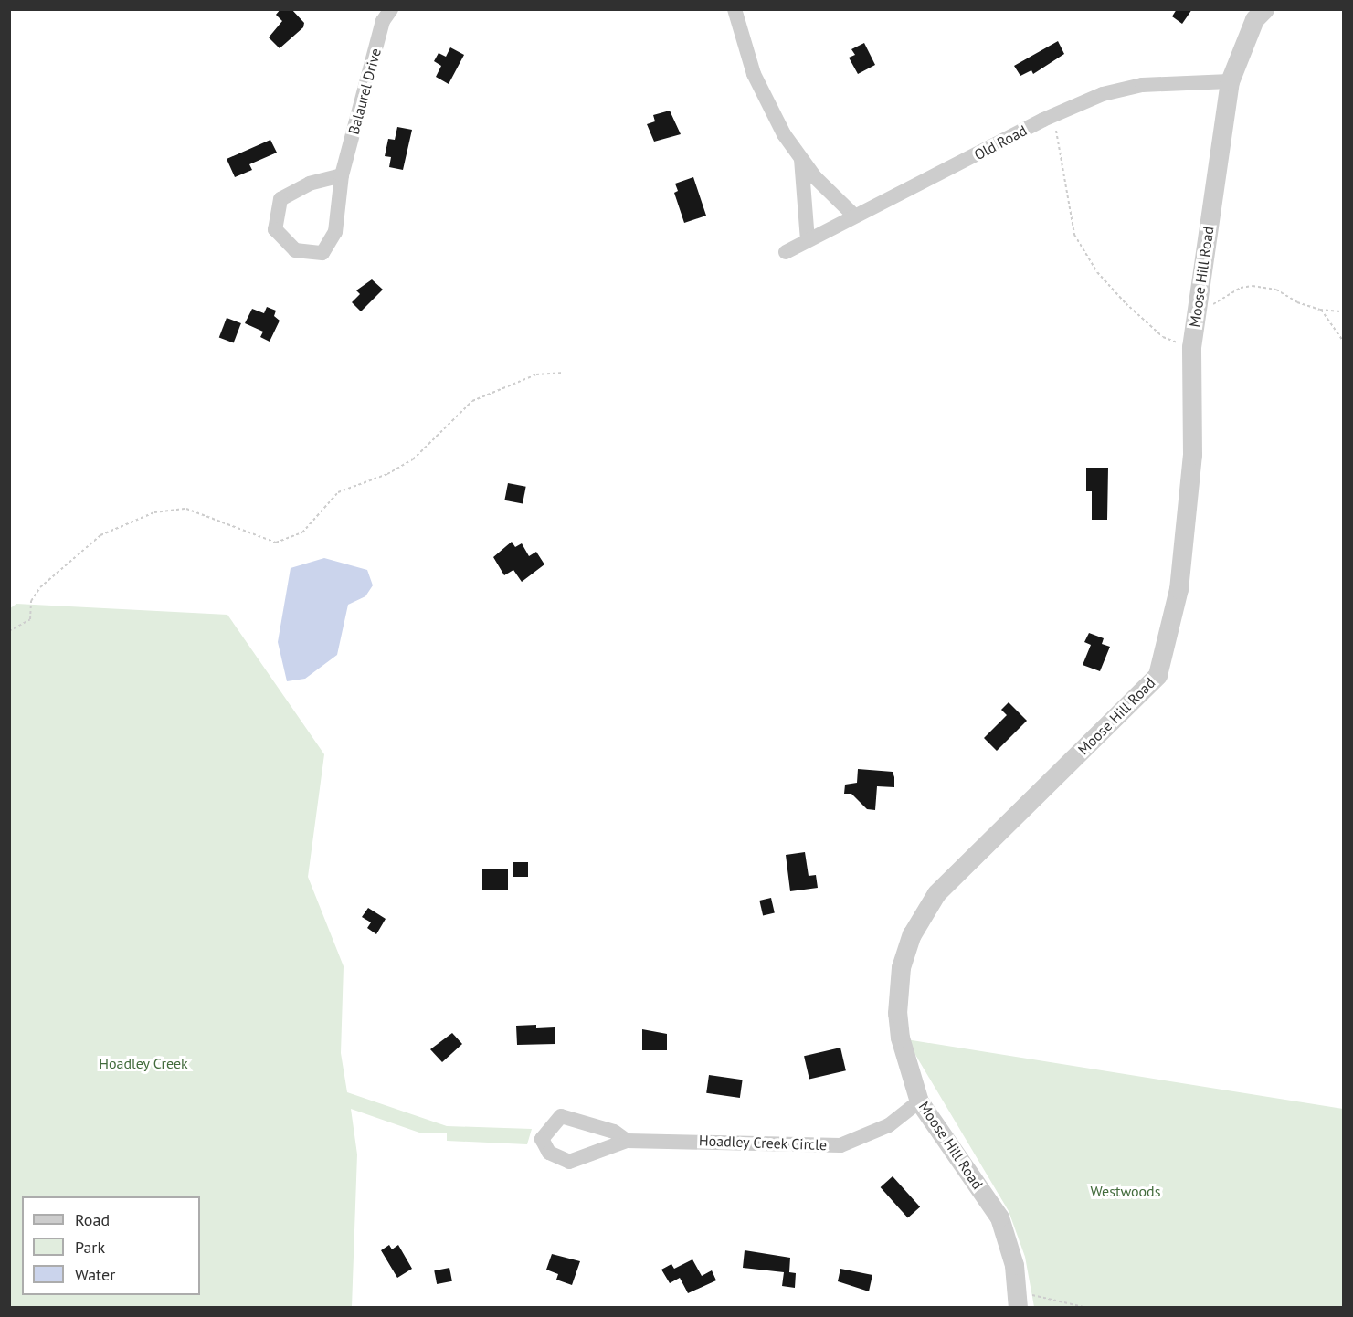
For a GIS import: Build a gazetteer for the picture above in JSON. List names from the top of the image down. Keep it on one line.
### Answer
{"streets":{"street":["Balaurel Drive","Old Road","Moose Hill Road","Hoadley Creek Circle"]},"crossings":[["Old Road","Moose Hill Road"],["Moose Hill Road","Hoadley Creek Circle"]],"parks":["Hoadley Creek","Westwoods"],"legend":["Road","Park","Water"]}
